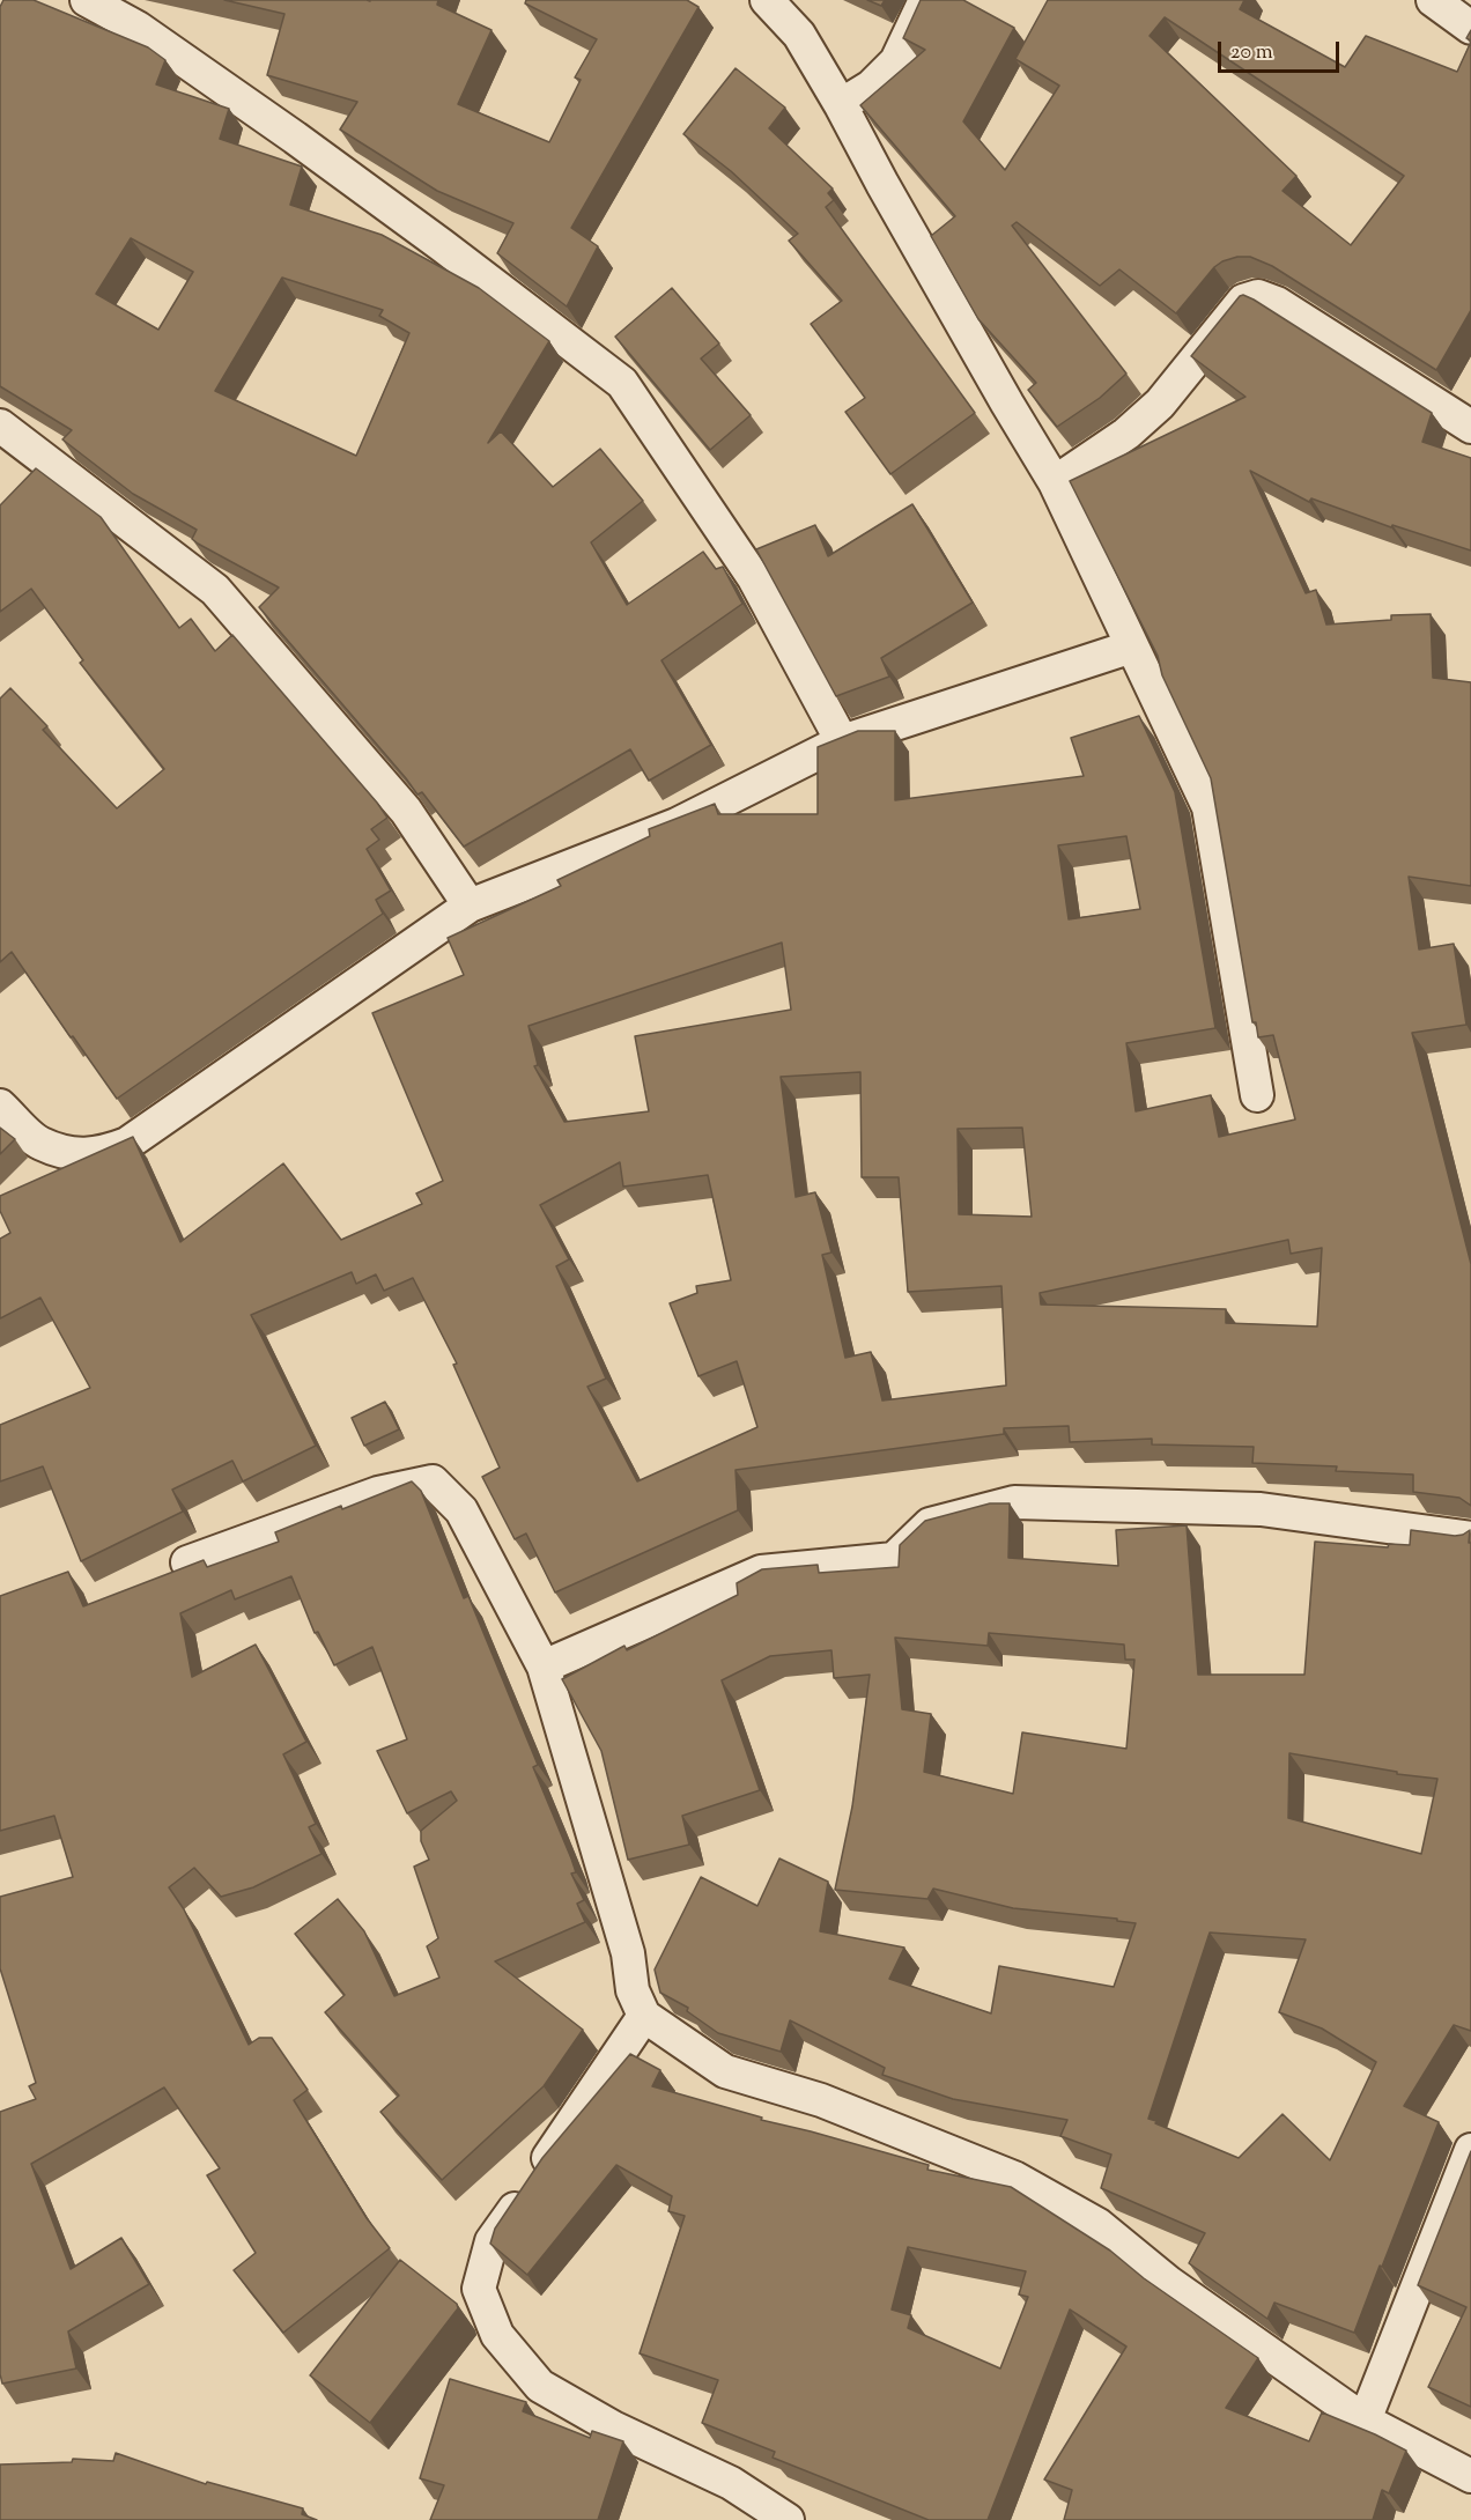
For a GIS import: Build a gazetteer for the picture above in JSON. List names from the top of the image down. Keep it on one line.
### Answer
{"scale_bar":"20 m"}
